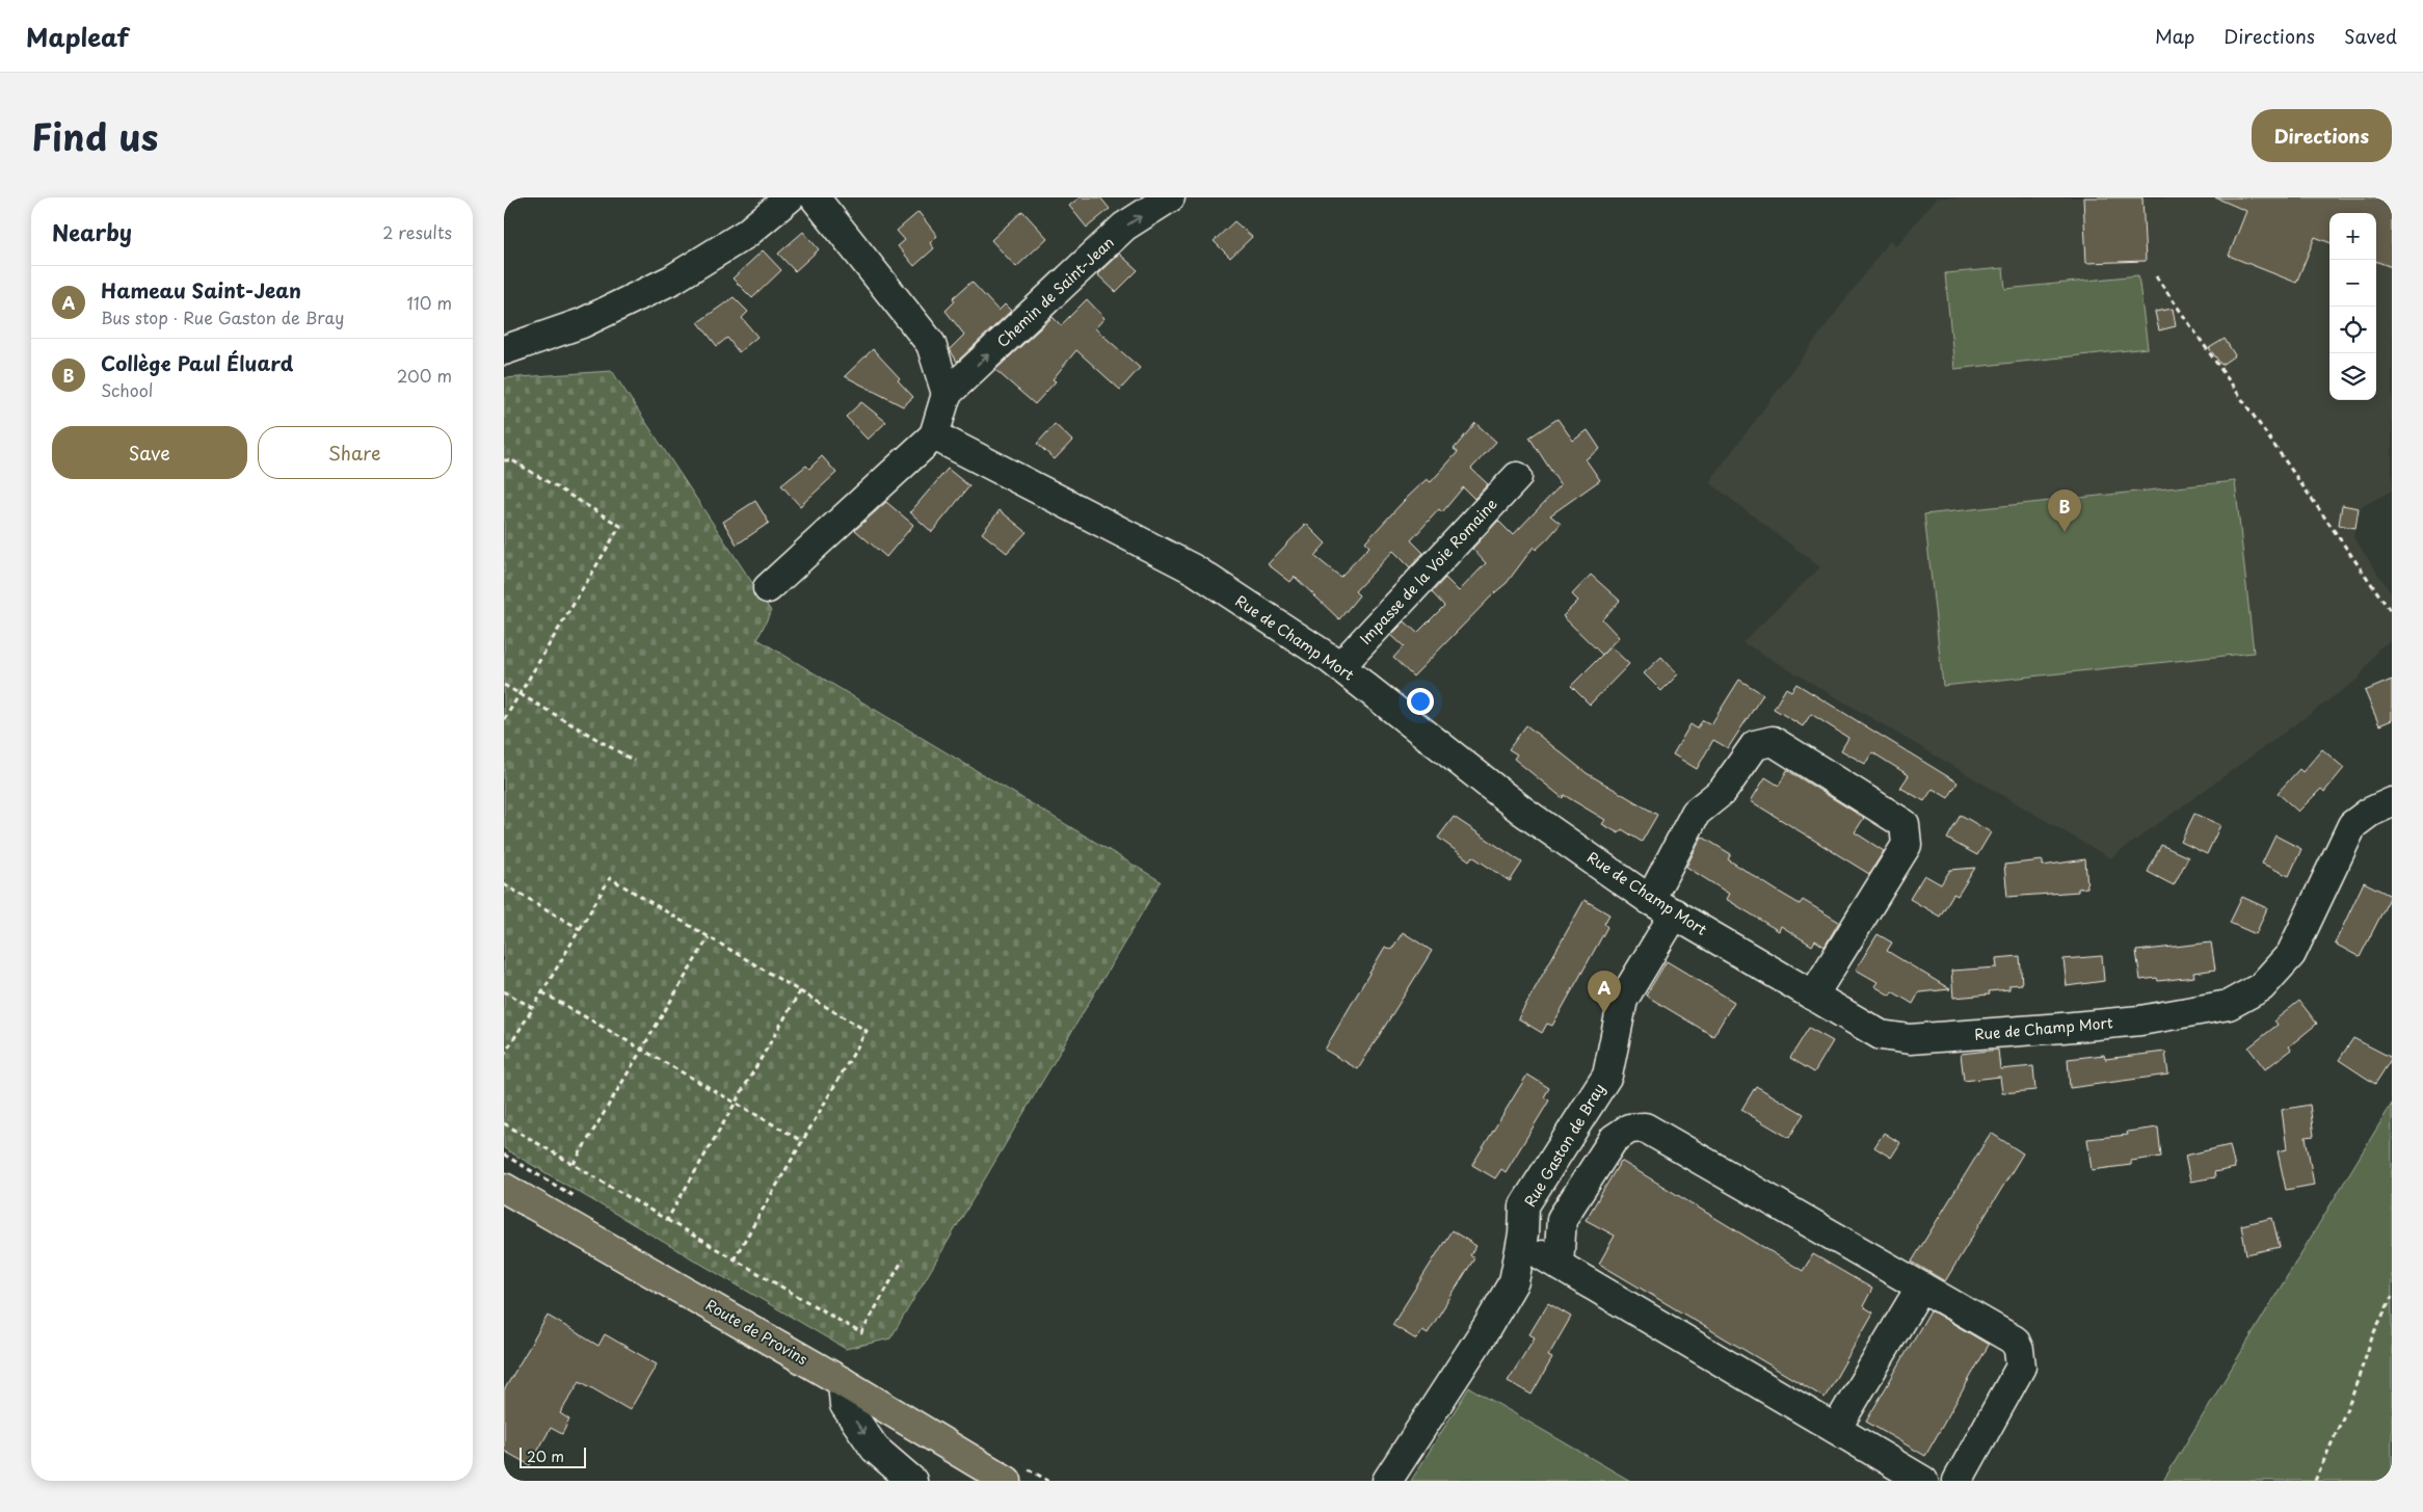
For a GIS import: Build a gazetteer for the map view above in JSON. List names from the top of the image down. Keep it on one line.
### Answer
{"streets":{"main road":["Route de Provins"],"street":["Chemin de Saint-Jean","Impasse de la Voie Romaine","Rue de Champ Mort","Rue Gaston de Bray"]},"crossings":[["Impasse de la Voie Romaine","Rue de Champ Mort"],["Rue de Champ Mort","Rue Gaston de Bray"]],"one_way":["Chemin de Saint-Jean"],"scale_bar":"20 m","page":{"header":"Mapleaf","nav":["Map","Directions","Saved"],"title":"Find us","buttons":["Directions",["Save","Share"]],"heading":["Nearby","2 results"],"map_buttons":["+","−"],"list":[{"mark":"A","name":"Hameau Saint-Jean","note":"Bus stop · Rue Gaston de Bray","value":"110 m"},{"mark":"B","name":"Collège Paul Éluard","note":"School","value":"200 m"}],"pins":["B","A"],"scale":"20 m"}}
